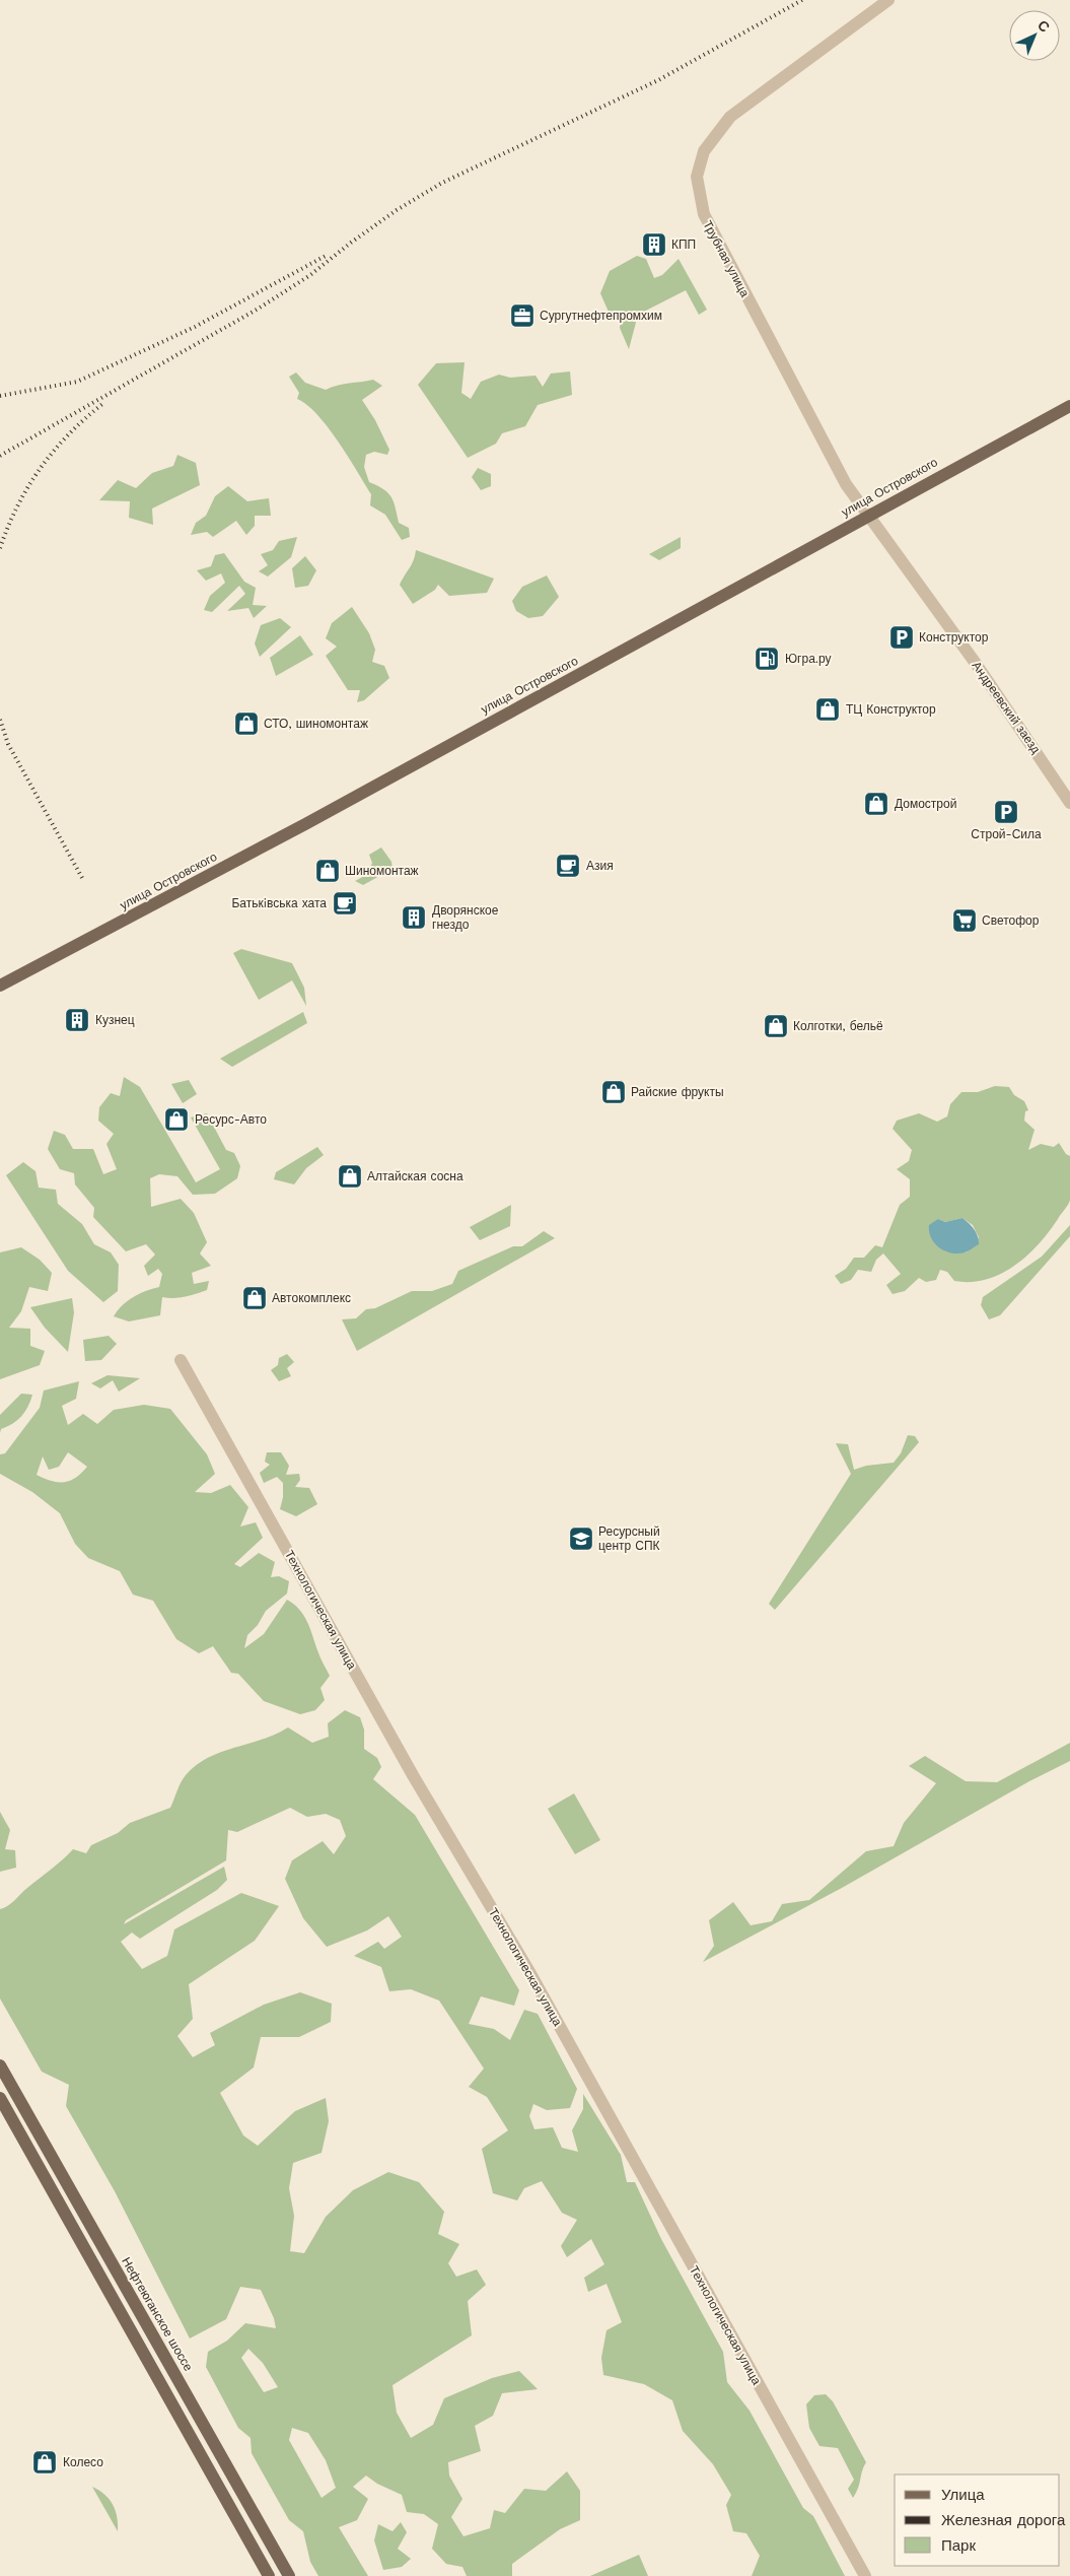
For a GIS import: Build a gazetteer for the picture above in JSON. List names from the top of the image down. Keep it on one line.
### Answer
{"streets":{"main road":["улица Островского","Нефтеюганское шоссе"],"street":["Трубная улица","Андреевский заезд","Технологическая улица"]},"crossings":[["Трубная улица","улица Островского"],["Трубная улица","Андреевский заезд"],["улица Островского","Андреевский заезд"]],"places":{"building":["КПП","Дворянское гнездо","Кузнец"],"office":["Сургутнефтепромхим"],"parking":["Конструктор","Строй-Сила"],"fuel station":["Югра.ру"],"shop":["ТЦ Конструктор","СТО, шиномонтаж","Домострой","Шиномонтаж","Колготки, бельё","Райские фрукты","Ресурс-Авто","Алтайская сосна","Автокомплекс","Колесо"],"cafe":["Азия","Батькiвська хата"],"supermarket":["Светофор"],"school or university":["Ресурсный центр СПК"]},"legend":["Улица","Железная дорога","Парк"],"north":"top right"}
